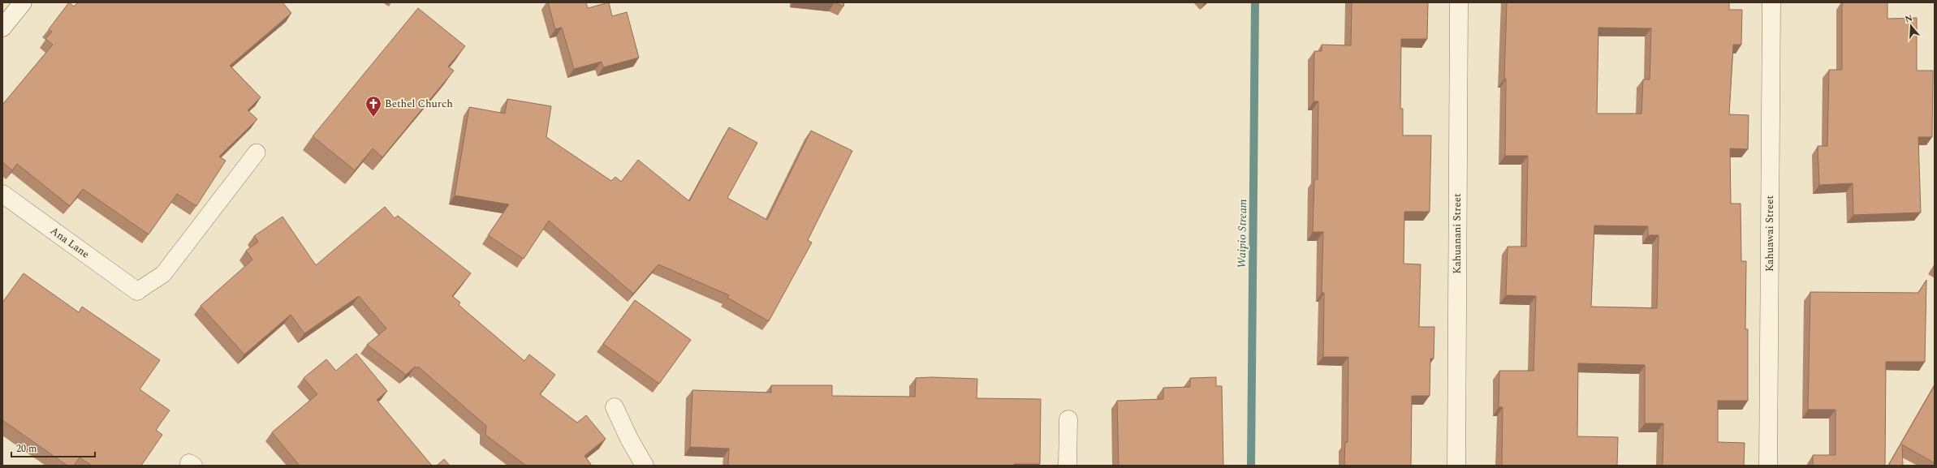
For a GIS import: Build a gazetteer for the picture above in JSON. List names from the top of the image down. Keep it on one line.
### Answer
{"streets":{"street":["Kahuanani Street","Kahuawai Street","Ana Lane"]},"water":["Waipio Stream"],"places":{"church":["Bethel Church"]},"scale_bar":"20 m","north":"top"}
